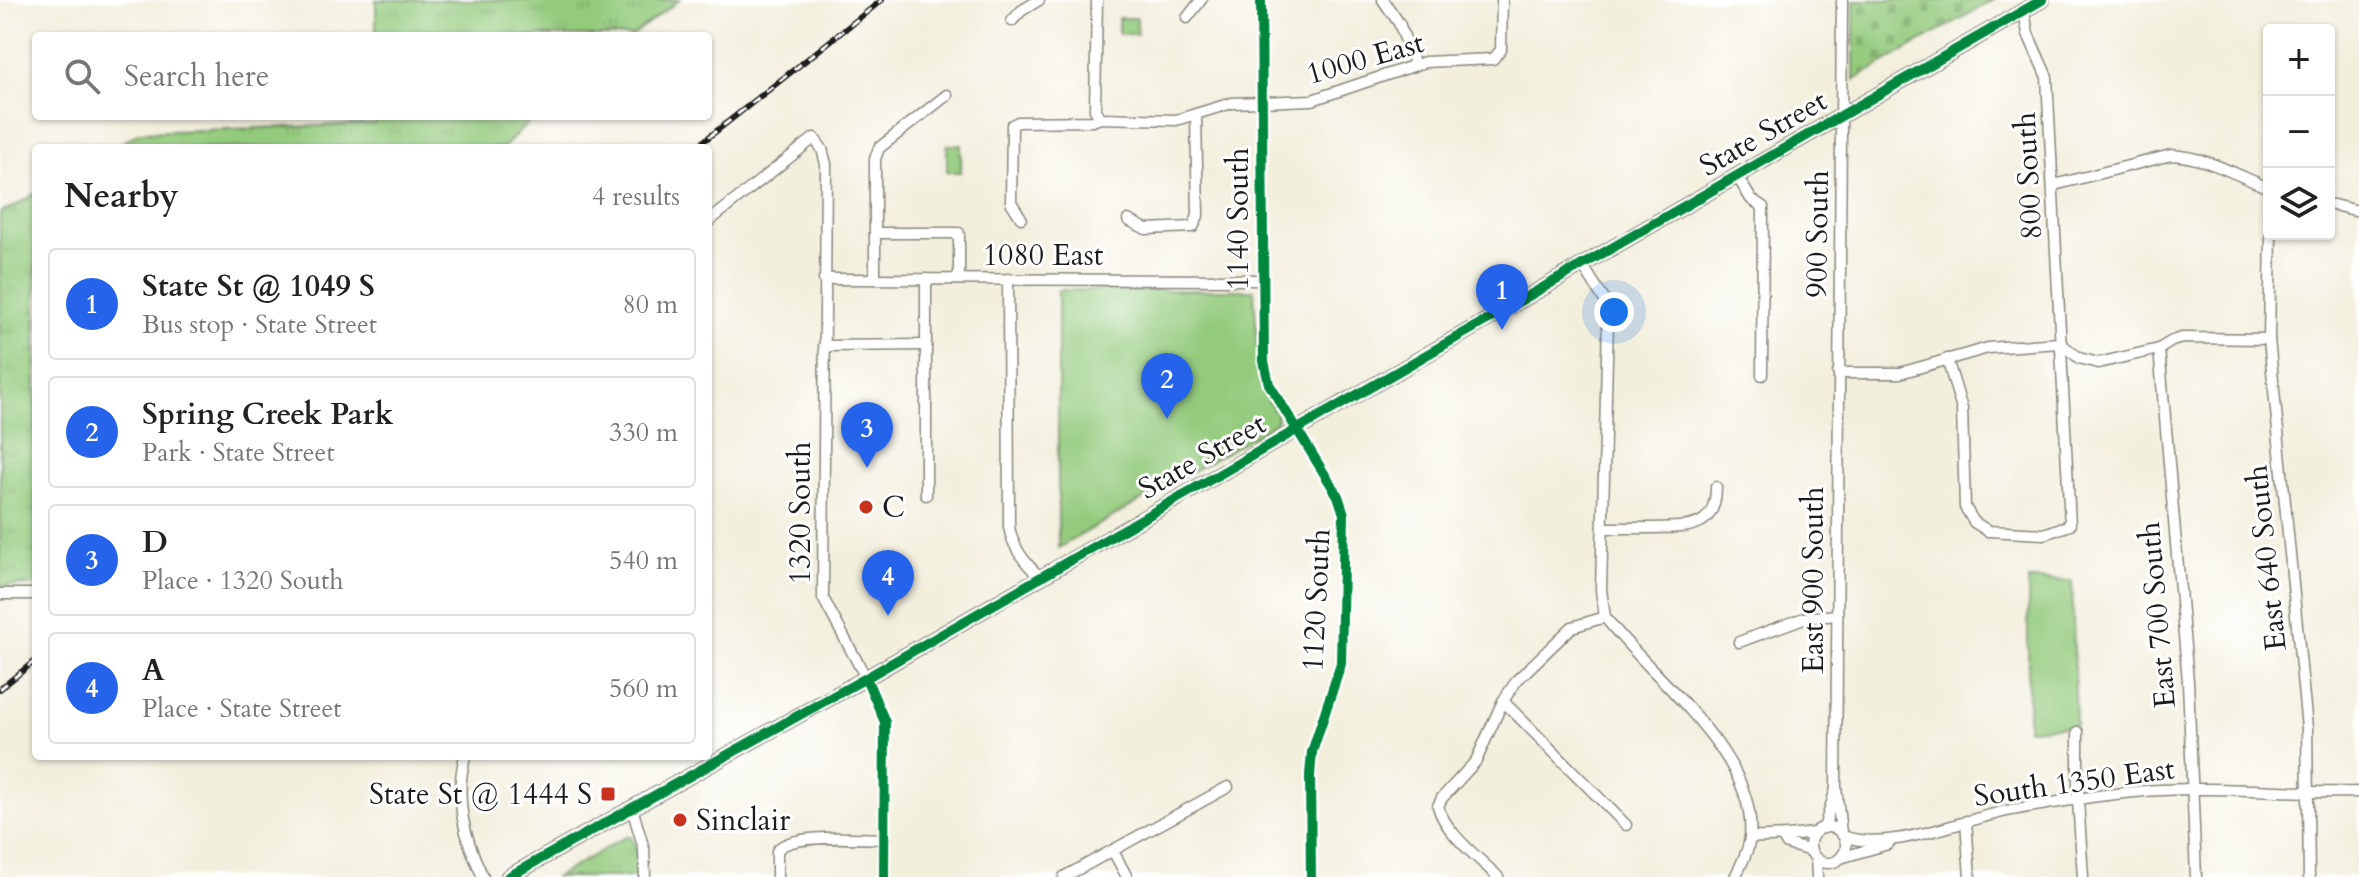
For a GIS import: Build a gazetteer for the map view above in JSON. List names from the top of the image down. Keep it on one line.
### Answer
{"streets":{"main road":["State Street"],"street":["1000 East","800 South","1140 South","900 South","1080 East","1320 South","East 640 South","East 900 South","1120 South","East 700 South","South 1350 East"]},"crossings":[["1000 East","1140 South"],["State Street","800 South"],["State Street","1140 South"],["State Street","900 South"],["State Street","1320 South"],["State Street","1120 South"],["1140 South","1080 East"],["1140 South","1120 South"],["900 South","East 900 South"],["1080 East","1320 South"],["East 640 South","South 1350 East"],["East 900 South","South 1350 East"],["East 700 South","South 1350 East"]],"places":{"other":["C","Sinclair"],"transit":["State St @ 1444 S"]},"page":{"map_buttons":["+","−"],"search":"Search here","heading":["Nearby","4 results"],"list":[{"mark":"1","name":"State St @ 1049 S","note":"Bus stop · State Street","value":"80 m"},{"mark":"2","name":"Spring Creek Park","note":"Park · State Street","value":"330 m"},{"mark":"3","name":"D","note":"Place · 1320 South","value":"540 m"},{"mark":"4","name":"A","note":"Place · State Street","value":"560 m"}],"pins":["1","2","3","4"]}}
